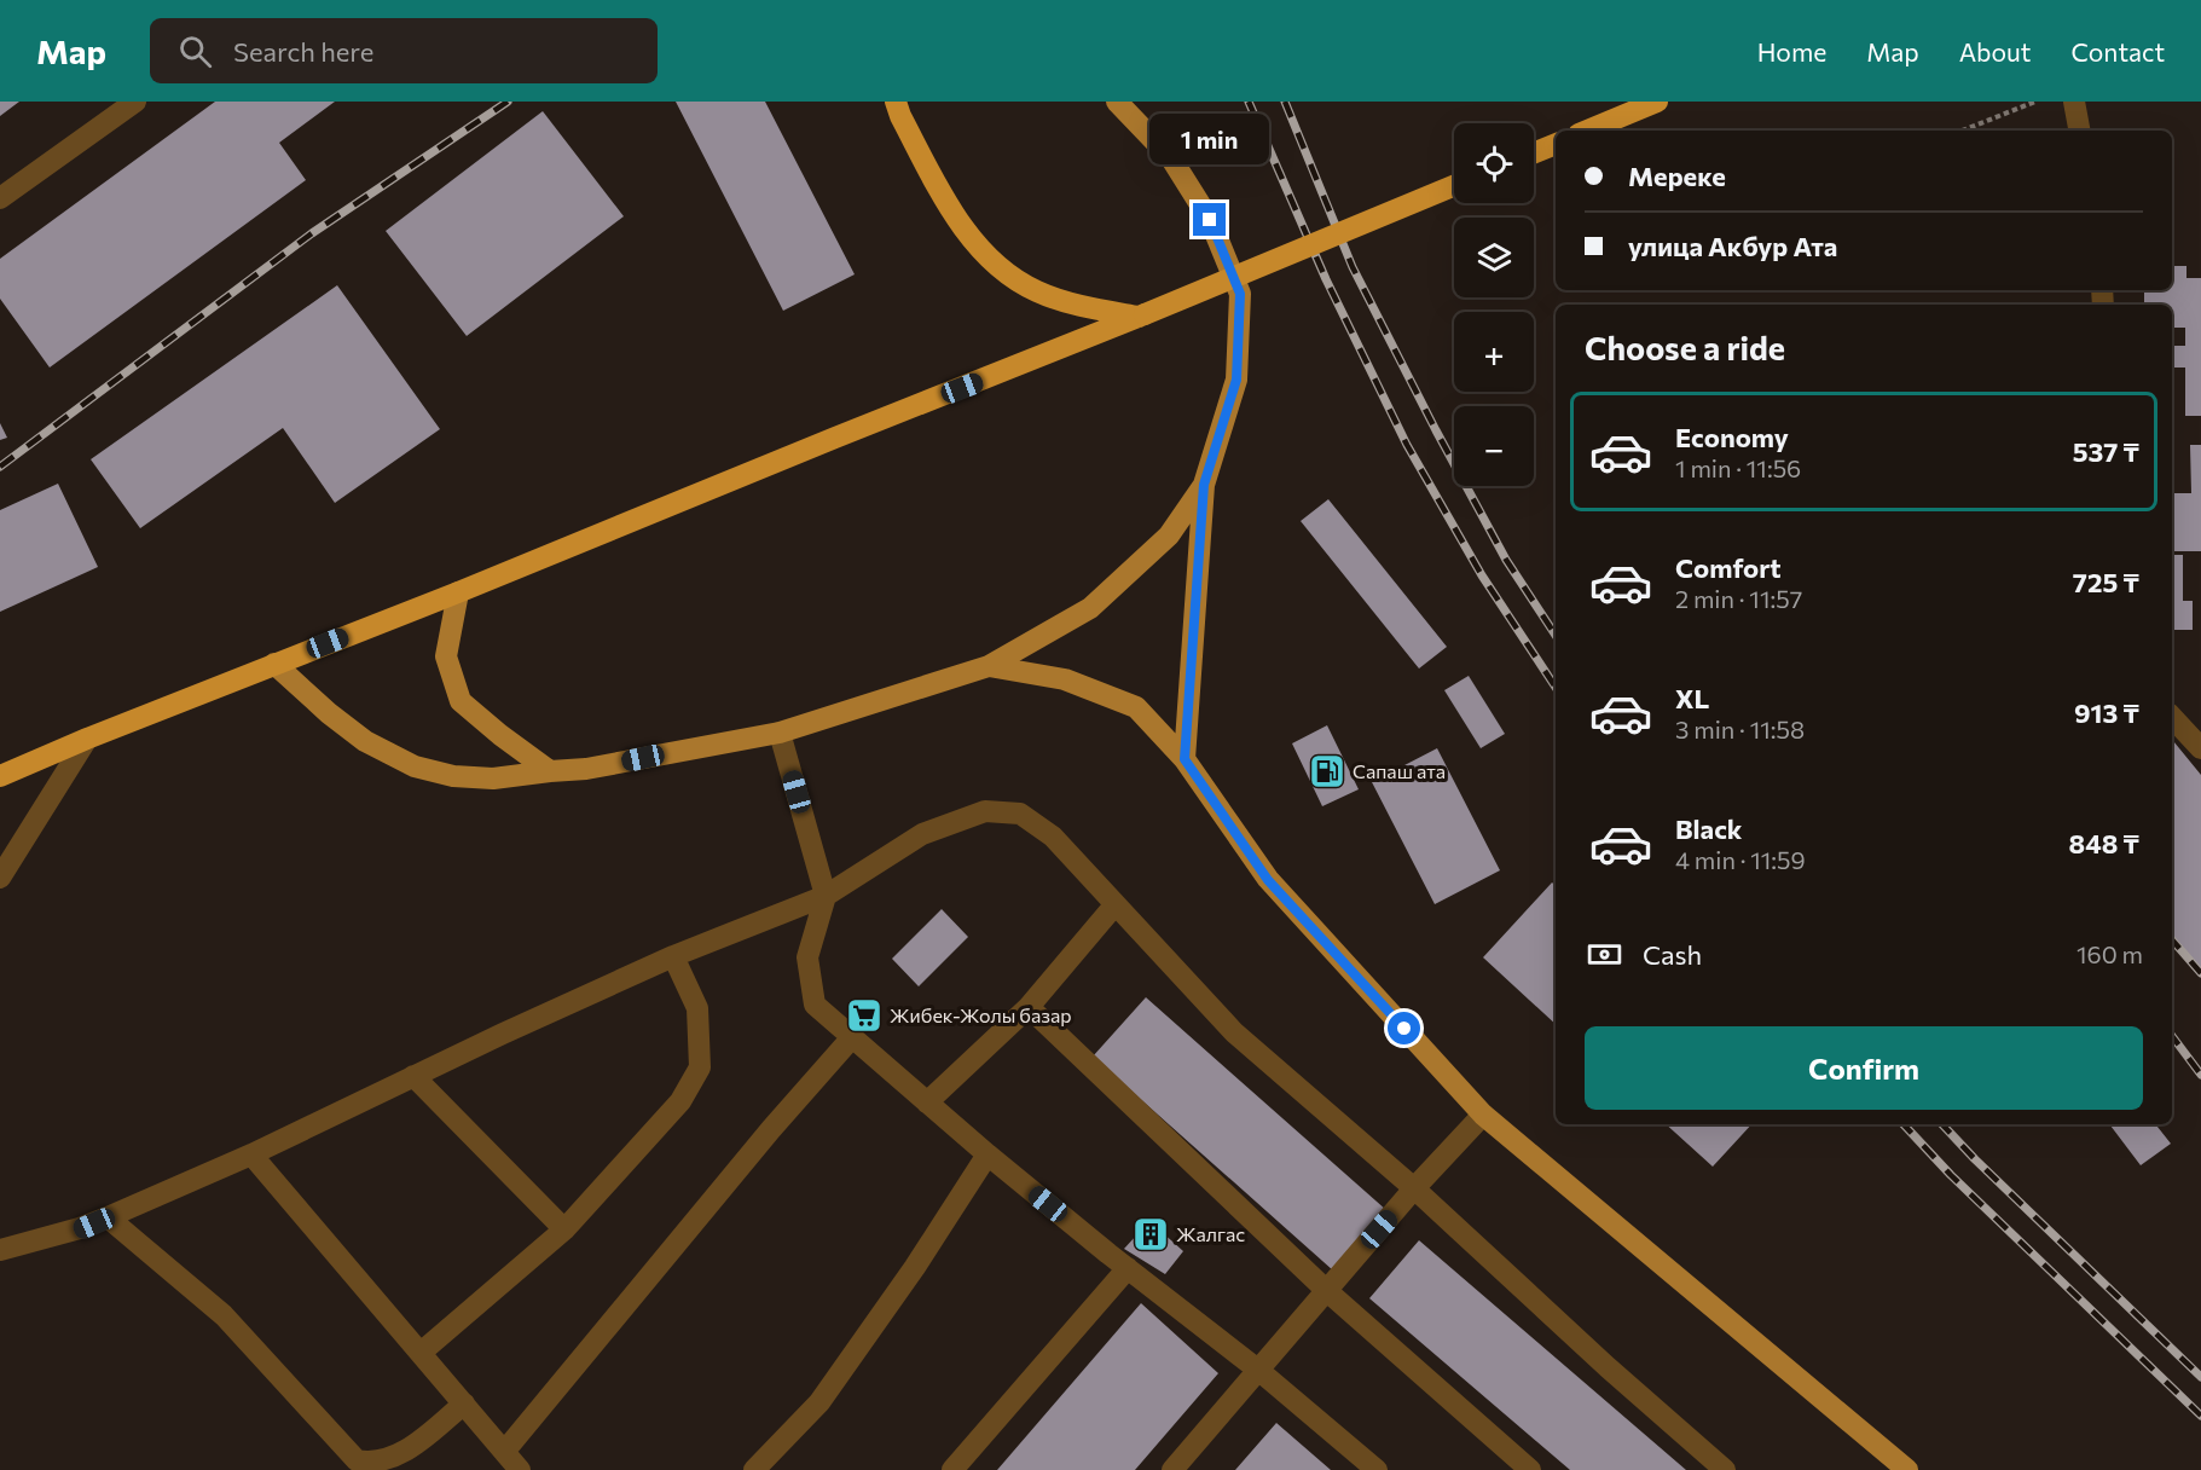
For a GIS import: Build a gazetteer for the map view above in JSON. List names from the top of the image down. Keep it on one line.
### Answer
{"places":{"fuel station":["Сапаш ата"],"supermarket":["Жибек-Жолы базар"],"building":["Жалгас"]},"page":{"header":"Map","search":"Search here","nav":["Home","Map","About","Contact"],"bubble":"1 min","map_buttons":["+","−"],"banner":["Мереке","улица Акбур Ата"],"heading":"Choose a ride","list":[{"name":"Economy","note":"1 min · 11:56","value":"537 ₸"},{"name":"Comfort","note":"2 min · 11:57","value":"725 ₸"},{"name":"XL","note":"3 min · 11:58","value":"913 ₸"},{"name":"Black","note":"4 min · 11:59","value":"848 ₸"}],"pay":["Cash","160 m"],"buttons":"Confirm"}}
